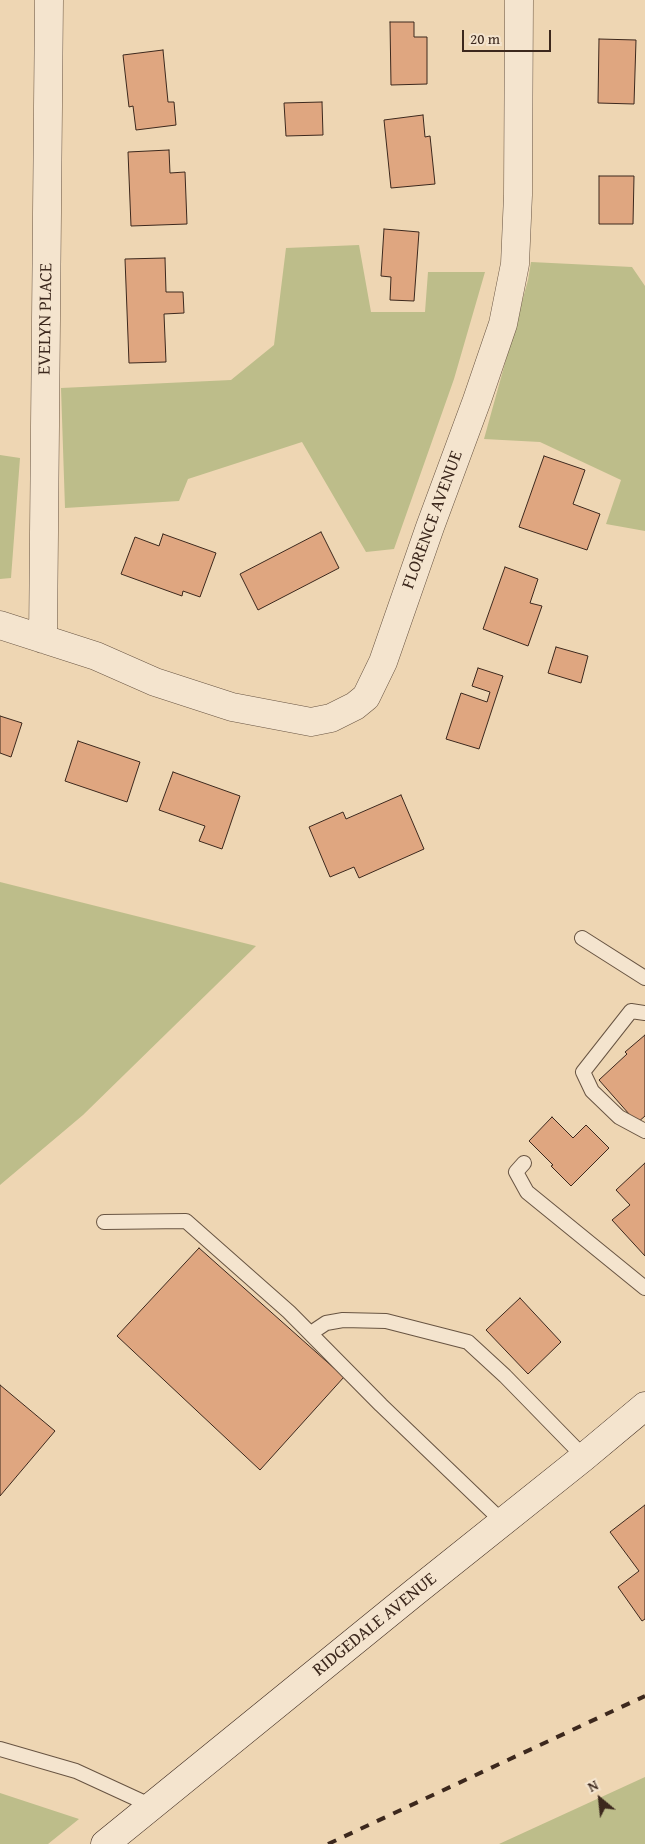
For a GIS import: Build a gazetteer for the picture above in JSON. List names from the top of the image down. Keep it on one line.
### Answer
{"streets":{"street":["EVELYN PLACE","FLORENCE AVENUE","RIDGEDALE AVENUE"]},"crossings":[["EVELYN PLACE","FLORENCE AVENUE"]],"scale_bar":"20 m","north":"top left"}
